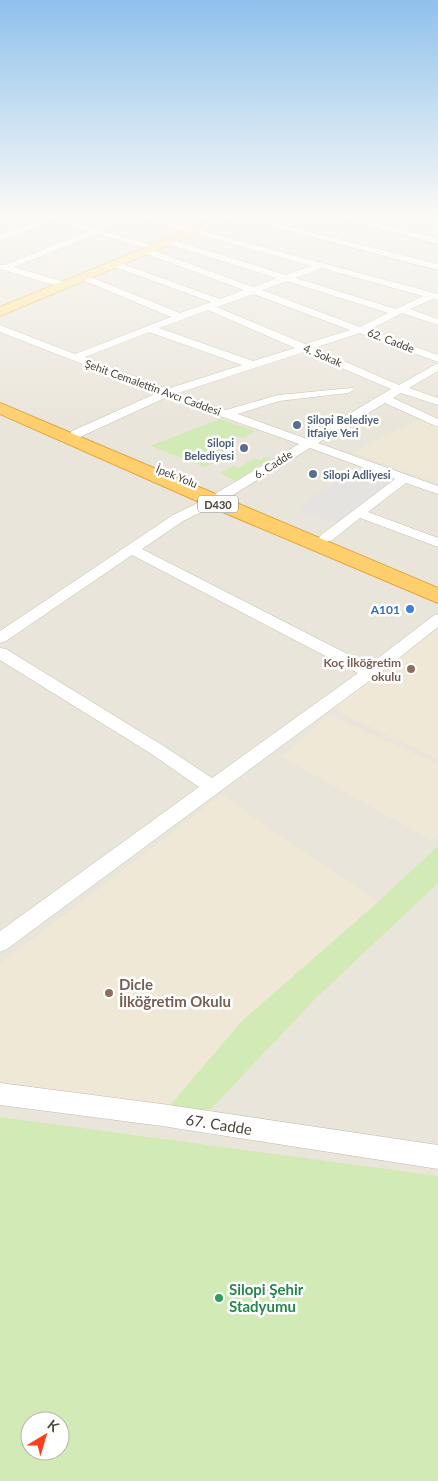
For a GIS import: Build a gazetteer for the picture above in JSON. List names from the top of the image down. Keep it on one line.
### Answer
{"streets":{"highway":["İpek Yolu","D430"],"street":["62. Cadde","4. Sokak","Şehit Cemalettin Avcı Caddesi","6. Cadde","67. Cadde"]},"crossings":[["4. Sokak","6. Cadde"],["Şehit Cemalettin Avcı Caddesi","6. Cadde"],["6. Cadde","İpek Yolu"],["6. Cadde","D430"],["İpek Yolu","D430"]],"places":["Silopi Belediye İtfaiye Yeri","Silopi Belediyesi","Silopi Adliyesi","A101","Koç İlköğretim okulu","Dicle İlköğretim Okulu","Silopi Şehir Stadyumu"],"north":"top right"}
